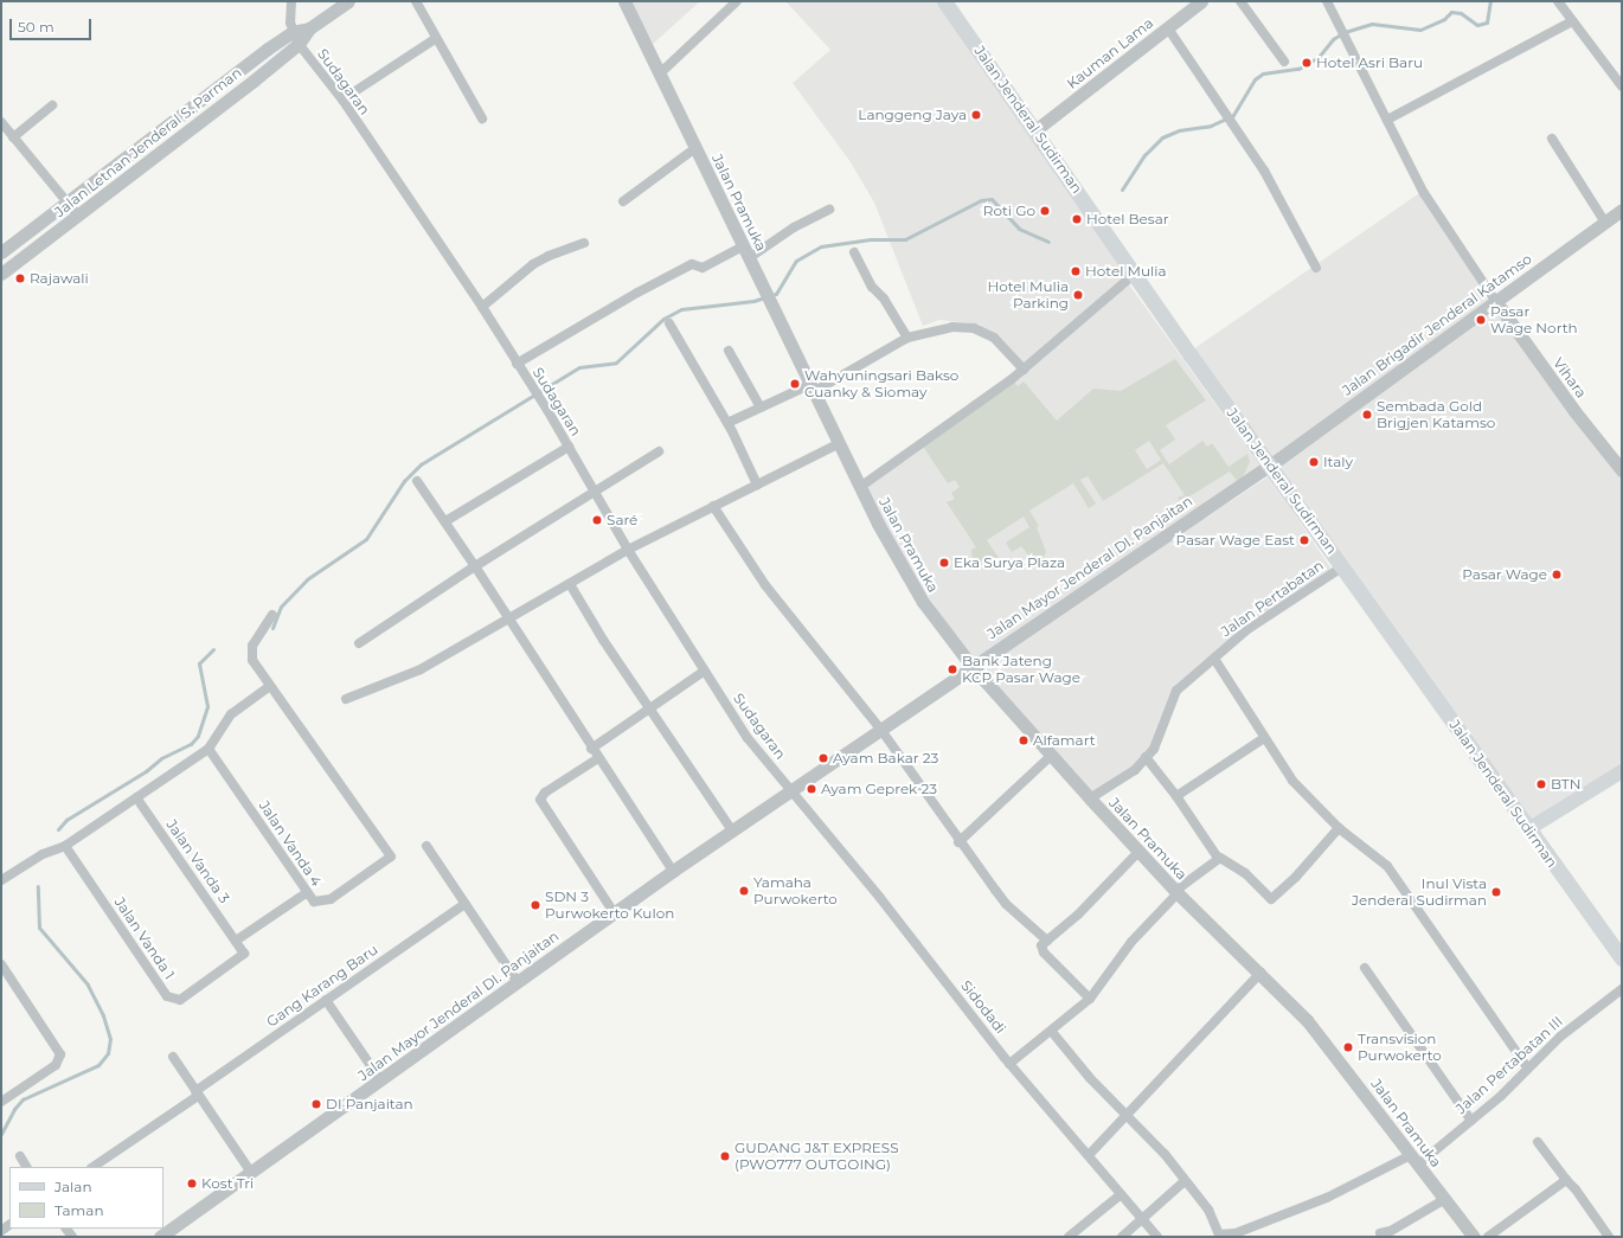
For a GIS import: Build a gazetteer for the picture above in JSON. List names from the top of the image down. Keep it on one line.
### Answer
{"streets":{"main road":["Jalan Jenderal Sudirman"],"street":["Kauman Lama","Sudagaran","Jalan Letnan Jenderal S. Parman","Jalan Pramuka","Jalan Brigadir Jenderal Katamso","Vihara","Jalan Mayor Jenderal DI. Panjaitan","Jalan Pertabatan","Jalan Vanda 4","Jalan Vanda 3","Jalan Vanda 1","Gang Karang Baru","Sidodadi","Jalan Pertabatan III"]},"crossings":[["Kauman Lama","Jalan Jenderal Sudirman"],["Sudagaran","Jalan Letnan Jenderal S. Parman"],["Sudagaran","Jalan Mayor Jenderal DI. Panjaitan"],["Sudagaran","Sidodadi"],["Jalan Jenderal Sudirman","Jalan Brigadir Jenderal Katamso"],["Jalan Jenderal Sudirman","Jalan Mayor Jenderal DI. Panjaitan"],["Jalan Jenderal Sudirman","Jalan Pertabatan"],["Jalan Pramuka","Jalan Mayor Jenderal DI. Panjaitan"],["Jalan Pramuka","Jalan Pertabatan"],["Jalan Pramuka","Jalan Pertabatan III"],["Jalan Brigadir Jenderal Katamso","Vihara"],["Jalan Brigadir Jenderal Katamso","Jalan Mayor Jenderal DI. Panjaitan"],["Jalan Mayor Jenderal DI. Panjaitan","Sidodadi"],["Jalan Vanda 3","Jalan Vanda 1"]],"places":["Hotel Asri Baru","Langgeng Jaya","Roti Go","Hotel Besar","Hotel Mulia","Rajawali","Hotel Mulia Parking","Pasar Wage North","Wahyuningsari Bakso Cuanky & Siomay","Sembada Gold Brigjen Katamso","Italy","Saré","Pasar Wage East","Eka Surya Plaza","Pasar Wage","Bank Jateng KCP Pasar Wage","Alfamart","Ayam Bakar 23","BTN","Ayam Geprek 23","Yamaha Purwokerto","Inul Vista Jenderal Sudirman","SDN 3 Purwokerto Kulon","Transvision Purwokerto","DI Panjaitan","GUDANG J&T EXPRESS (PWO777 OUTGOING)","Kost Tri"],"legend":["Jalan","Taman"],"scale_bar":"50 m"}
